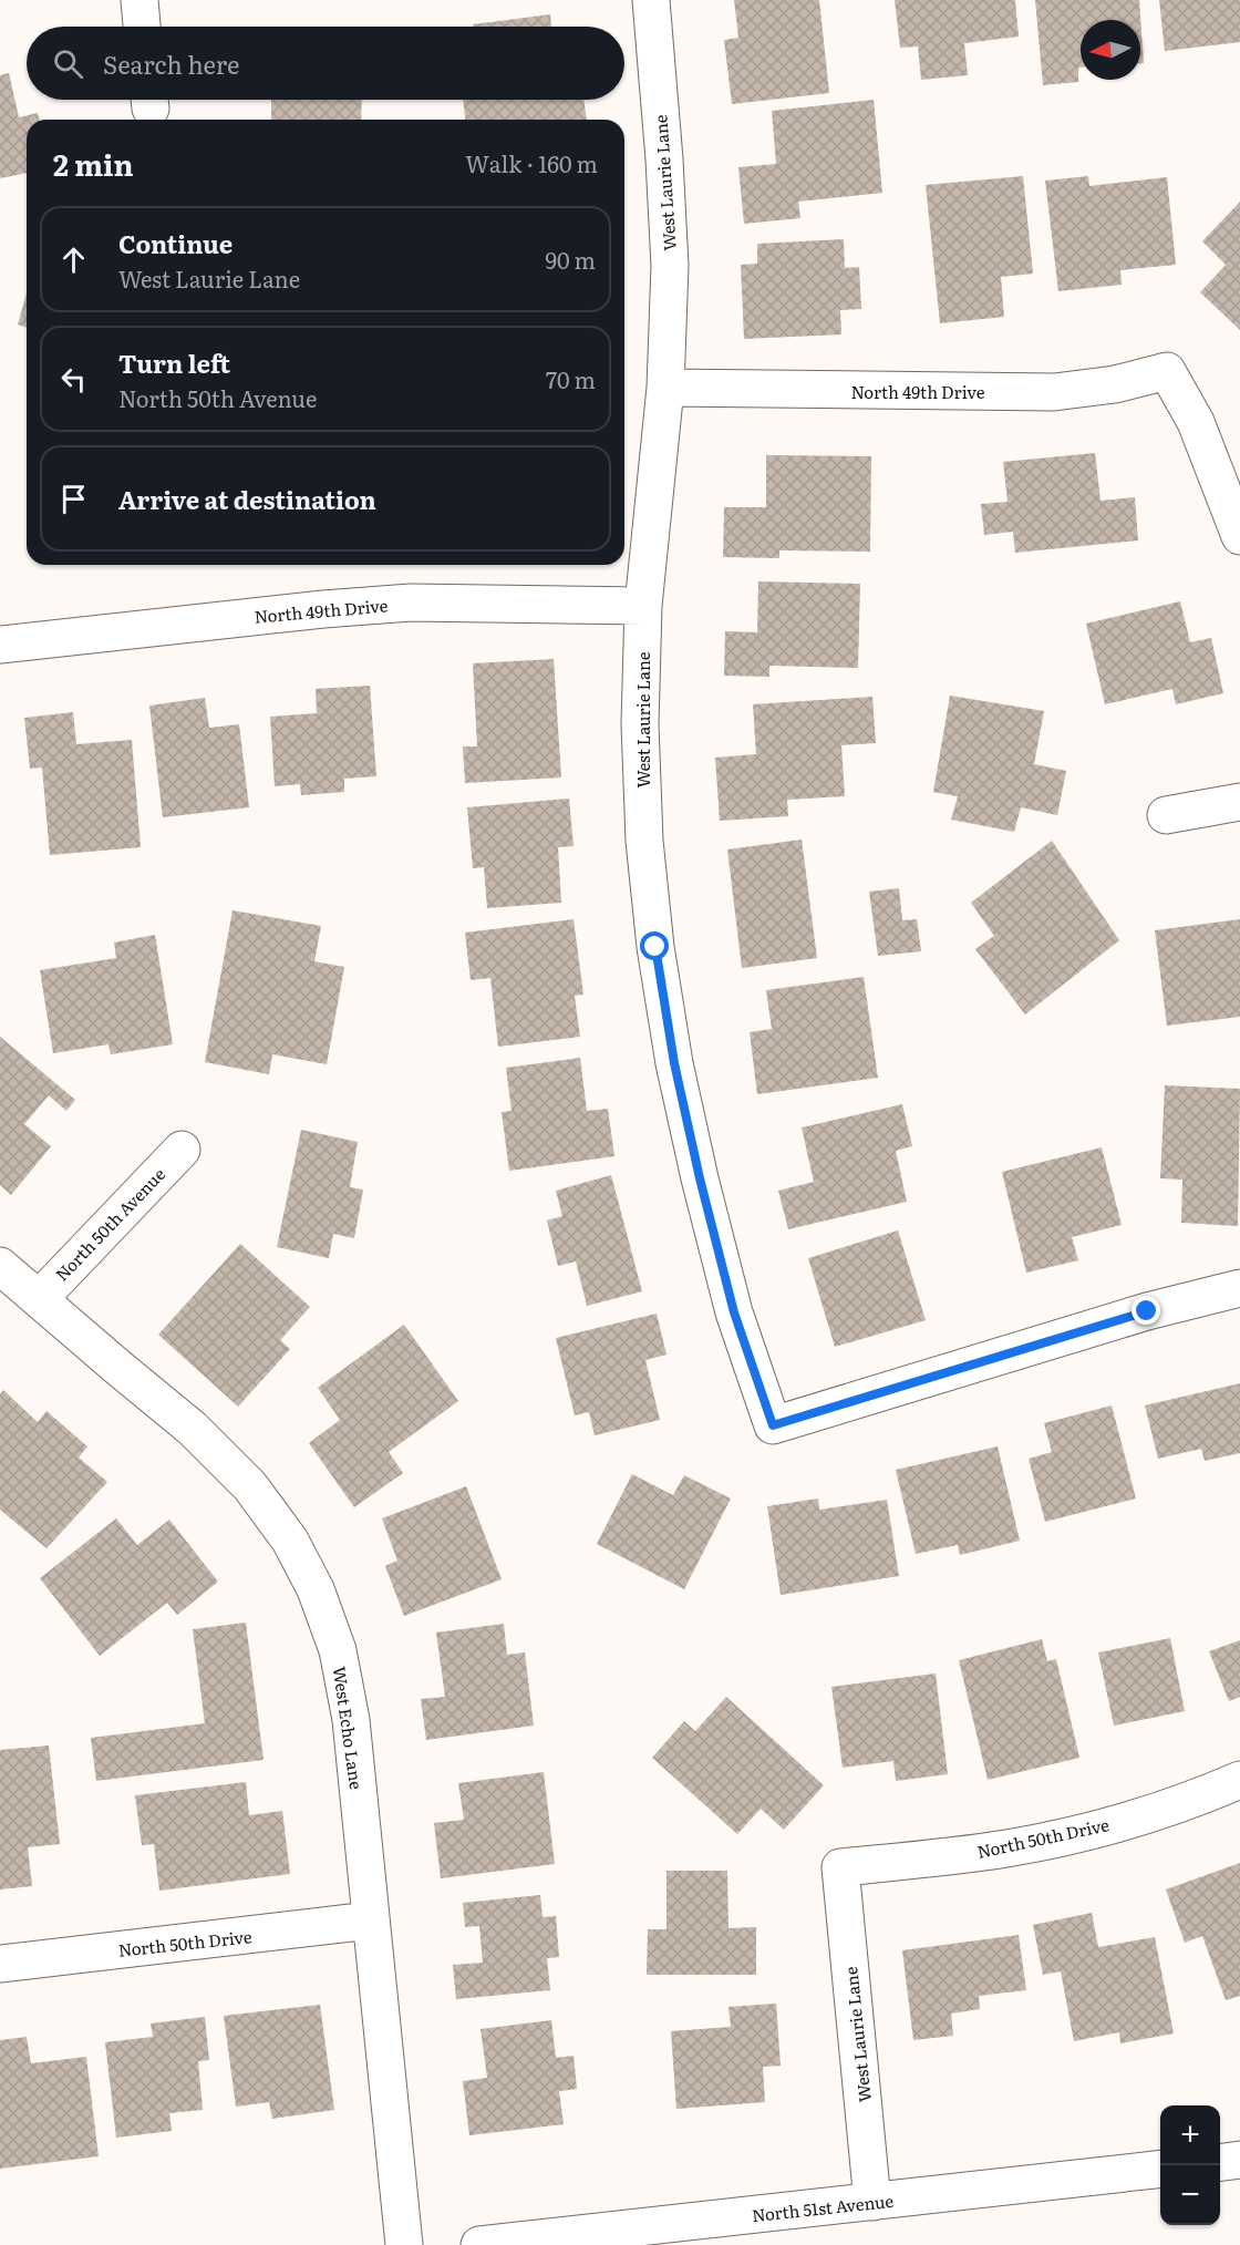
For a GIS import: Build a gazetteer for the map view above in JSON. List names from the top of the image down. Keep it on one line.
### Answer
{"streets":{"street":["West Laurie Lane","North 49th Drive","North 50th Avenue","West Echo Lane","North 50th Drive","North 51st Avenue"]},"crossings":[["West Laurie Lane","North 49th Drive"],["West Laurie Lane","North 50th Drive"],["West Laurie Lane","North 51st Avenue"],["North 50th Avenue","West Echo Lane"],["West Echo Lane","North 50th Drive"]],"north":"left","page":{"search":"Search here","heading":["2 min","Walk · 160 m"],"list":[["Continue","West Laurie Lane","90 m"],["Turn left","North 50th Avenue","70 m"],"Arrive at destination"],"map_buttons":["+","−"]}}
